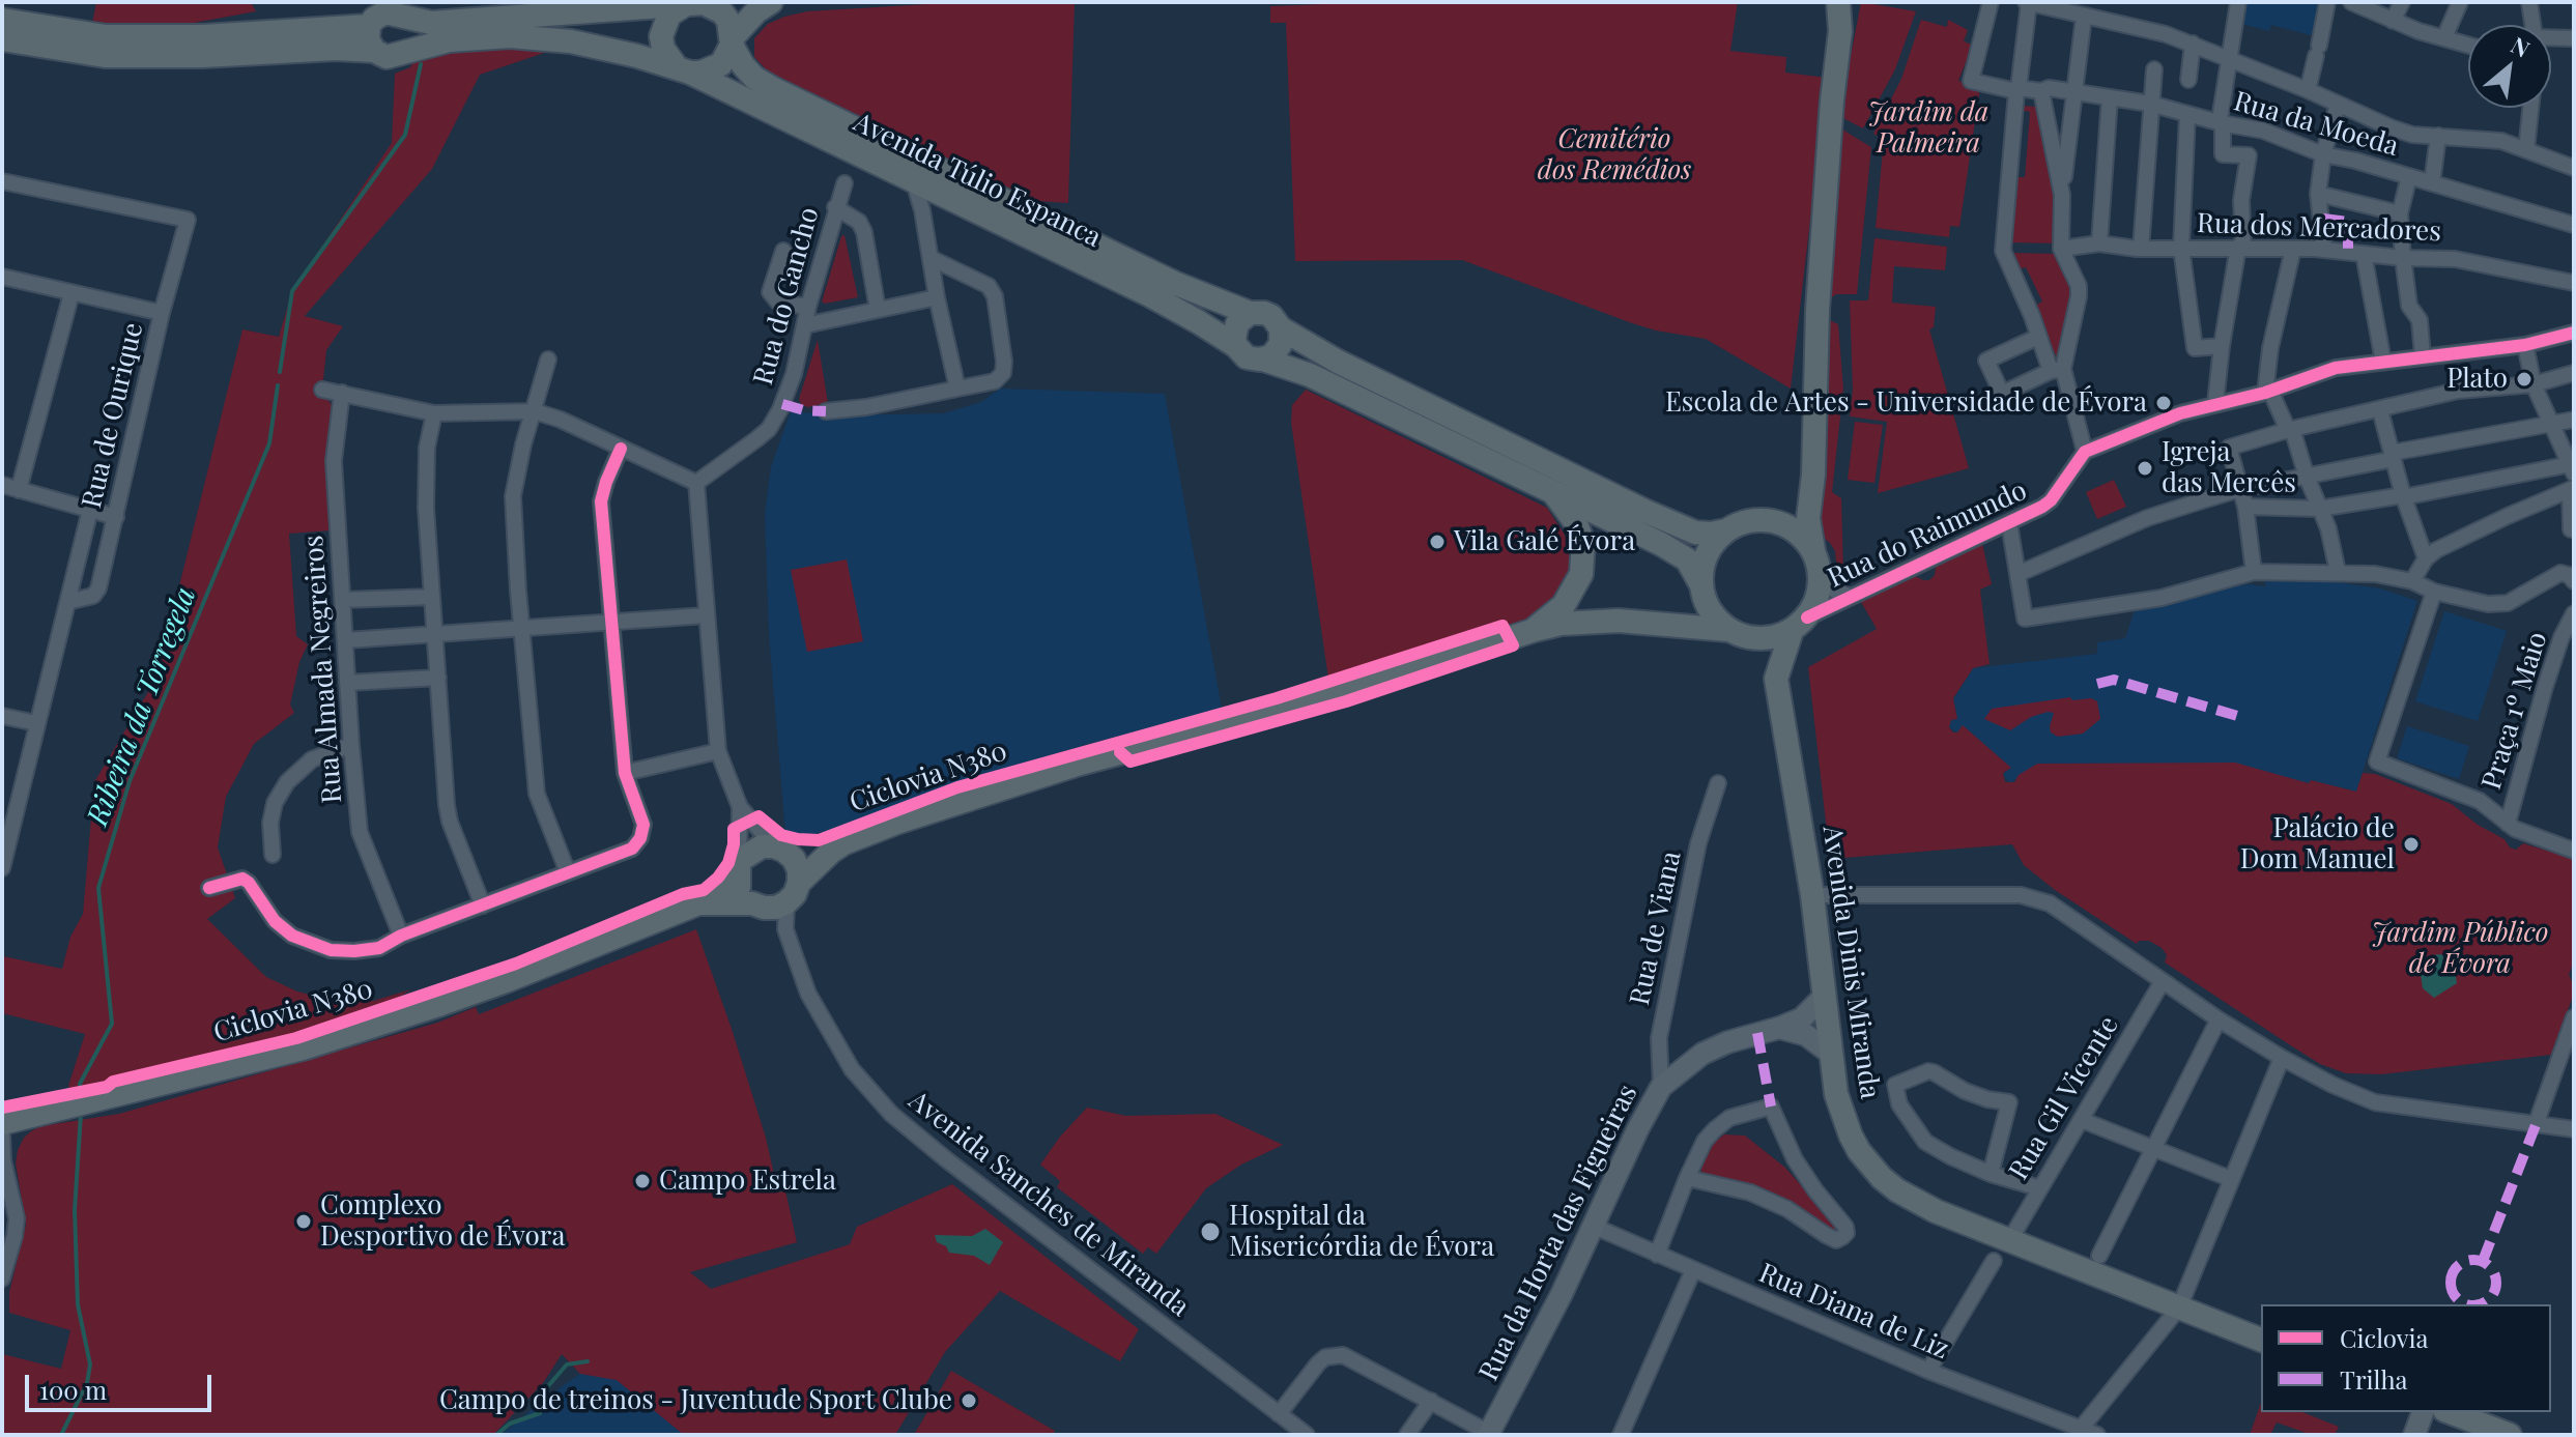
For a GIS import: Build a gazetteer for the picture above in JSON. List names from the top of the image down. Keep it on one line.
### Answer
{"streets":{"main road":["Avenida Túlio Espanca","Avenida Dinis Miranda"],"street":["Rua da Moeda","Rua dos Mercadores","Rua do Gancho","Rua de Ourique","Rua do Raimundo","Rua Almada Negreiros","Praça 1º Maio","Rua de Viana","Rua Gil Vicente","Avenida Sanches de Miranda","Rua da Horta das Figueiras","Rua Diana de Liz"],"cycle path":["Ciclovia N380"]},"crossings":[["Avenida Túlio Espanca","Rua do Raimundo"],["Avenida Túlio Espanca","Avenida Dinis Miranda"],["Rua do Raimundo","Avenida Dinis Miranda"],["Rua de Viana","Rua da Horta das Figueiras"],["Avenida Dinis Miranda","Rua Gil Vicente"],["Avenida Dinis Miranda","Rua da Horta das Figueiras"],["Rua da Horta das Figueiras","Rua Diana de Liz"]],"water":["Ribeira da Torregela"],"parks":["Jardim da Palmeira","Cemitério dos Remédios","Jardim Público de Évora"],"places":["Plato","Escola de Artes - Universidade de Évora","Igreja das Mercês","Vila Galé Évora","Palácio de Dom Manuel","Campo Estrela","Complexo Desportivo de Évora","Hospital da Misericórdia de Évora","Campo de treinos - Juventude Sport Clube"],"legend":["Ciclovia","Trilha"],"scale_bar":"100 m","north":"top right"}
